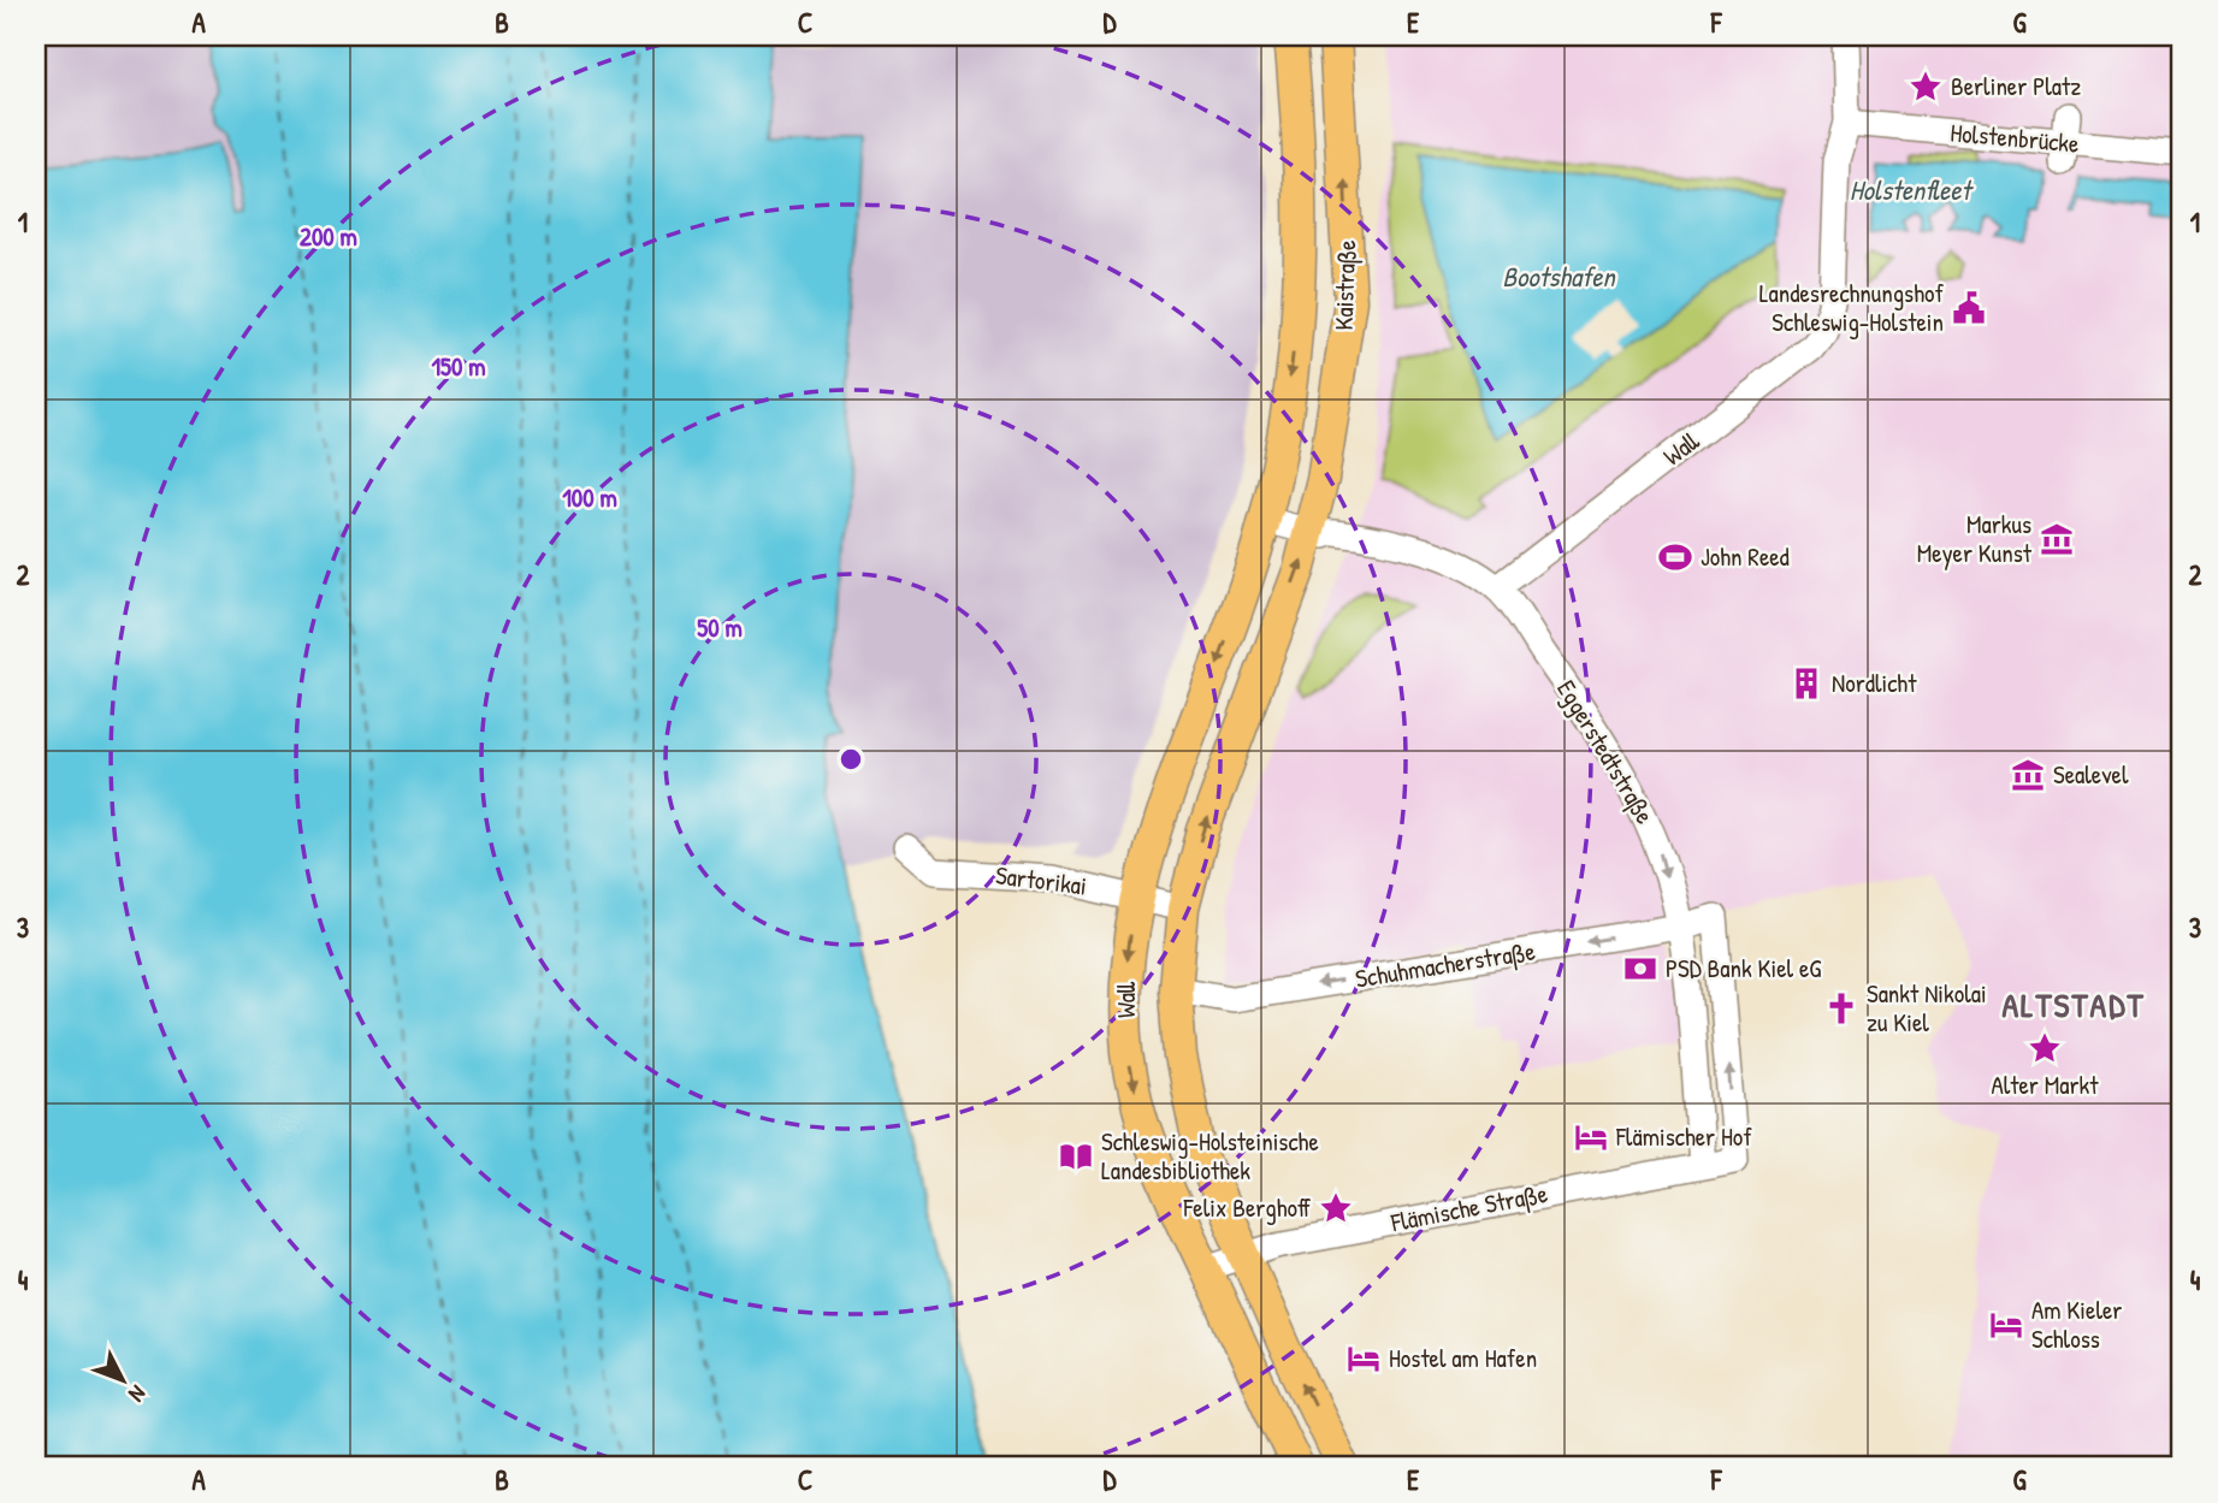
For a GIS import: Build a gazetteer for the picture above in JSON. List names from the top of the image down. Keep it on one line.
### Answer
{"streets":{"main road":["Kaistraße","Wall"],"street":["Holstenbrücke","Eggerstedtstraße","Sartorikai","Schuhmacherstraße","Flämische Straße"]},"crossings":[["Holstenbrücke","Wall"],["Kaistraße","Wall"],["Kaistraße","Eggerstedtstraße"],["Wall","Eggerstedtstraße"],["Wall","Sartorikai"],["Wall","Schuhmacherstraße"],["Wall","Flämische Straße"],["Eggerstedtstraße","Schuhmacherstraße"],["Eggerstedtstraße","Flämische Straße"],["Schuhmacherstraße","Flämische Straße"]],"one_way":["Eggerstedtstraße"],"districts":["ALTSTADT"],"water":["Holstenfleet","Bootshafen"],"places":{"place":["Berliner Platz","Alter Markt","Felix Berghoff"],"public building":["Landesrechnungshof Schleswig-Holstein"],"museum":["Markus Meyer Kunst","Sealevel"],"sports":["John Reed"],"building":["Nordlicht"],"bank":["PSD Bank Kiel eG"],"church":["Sankt Nikolai zu Kiel"],"hotel":["Flämischer Hof","Am Kieler Schloss","Hostel am Hafen"],"library":["Schleswig-Holsteinische Landesbibliothek"]},"north":"bottom right","grid":{"columns":["A","B","C","D","E","F","G"],"rows":["1","2","3","4"]},"rings":["200 m","150 m","100 m","50 m"]}
